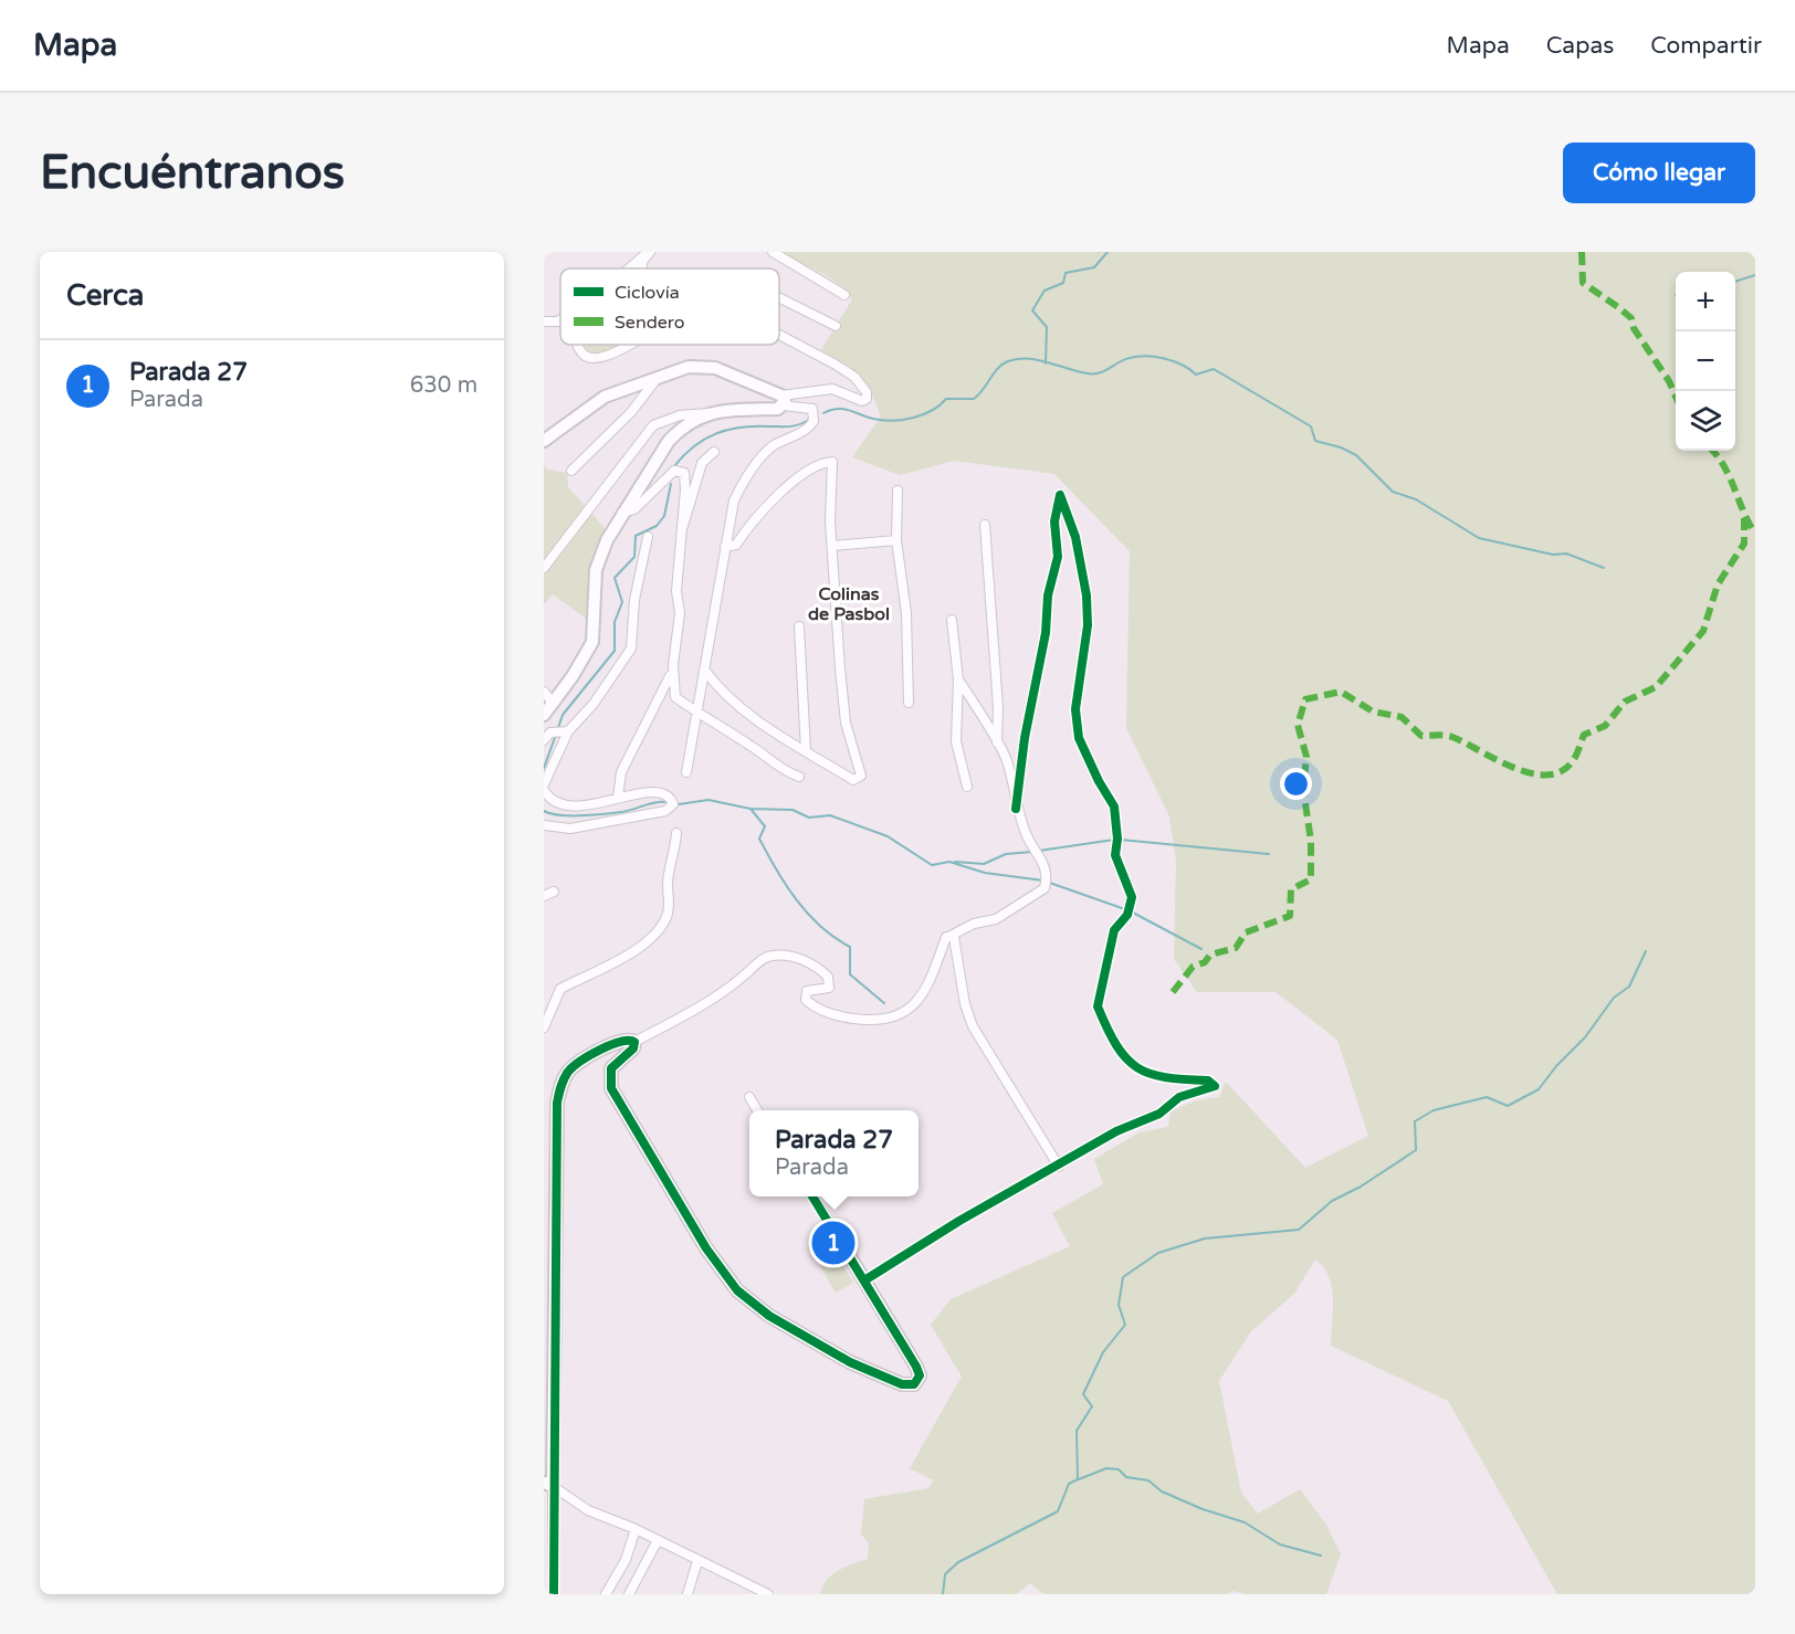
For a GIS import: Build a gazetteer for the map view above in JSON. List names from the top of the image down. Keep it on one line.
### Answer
{"districts":["Colinas de Pasbol"],"legend":["Ciclovía","Sendero"],"page":{"header":"Mapa","nav":["Mapa","Capas","Compartir"],"buttons":"Cómo llegar","title":"Encuéntranos","heading":"Cerca","map_buttons":["+","−"],"list":[{"mark":"1","name":"Parada 27","note":"Parada","value":"630 m"}],"popup":["Parada 27","Parada"],"pins":"1"}}
